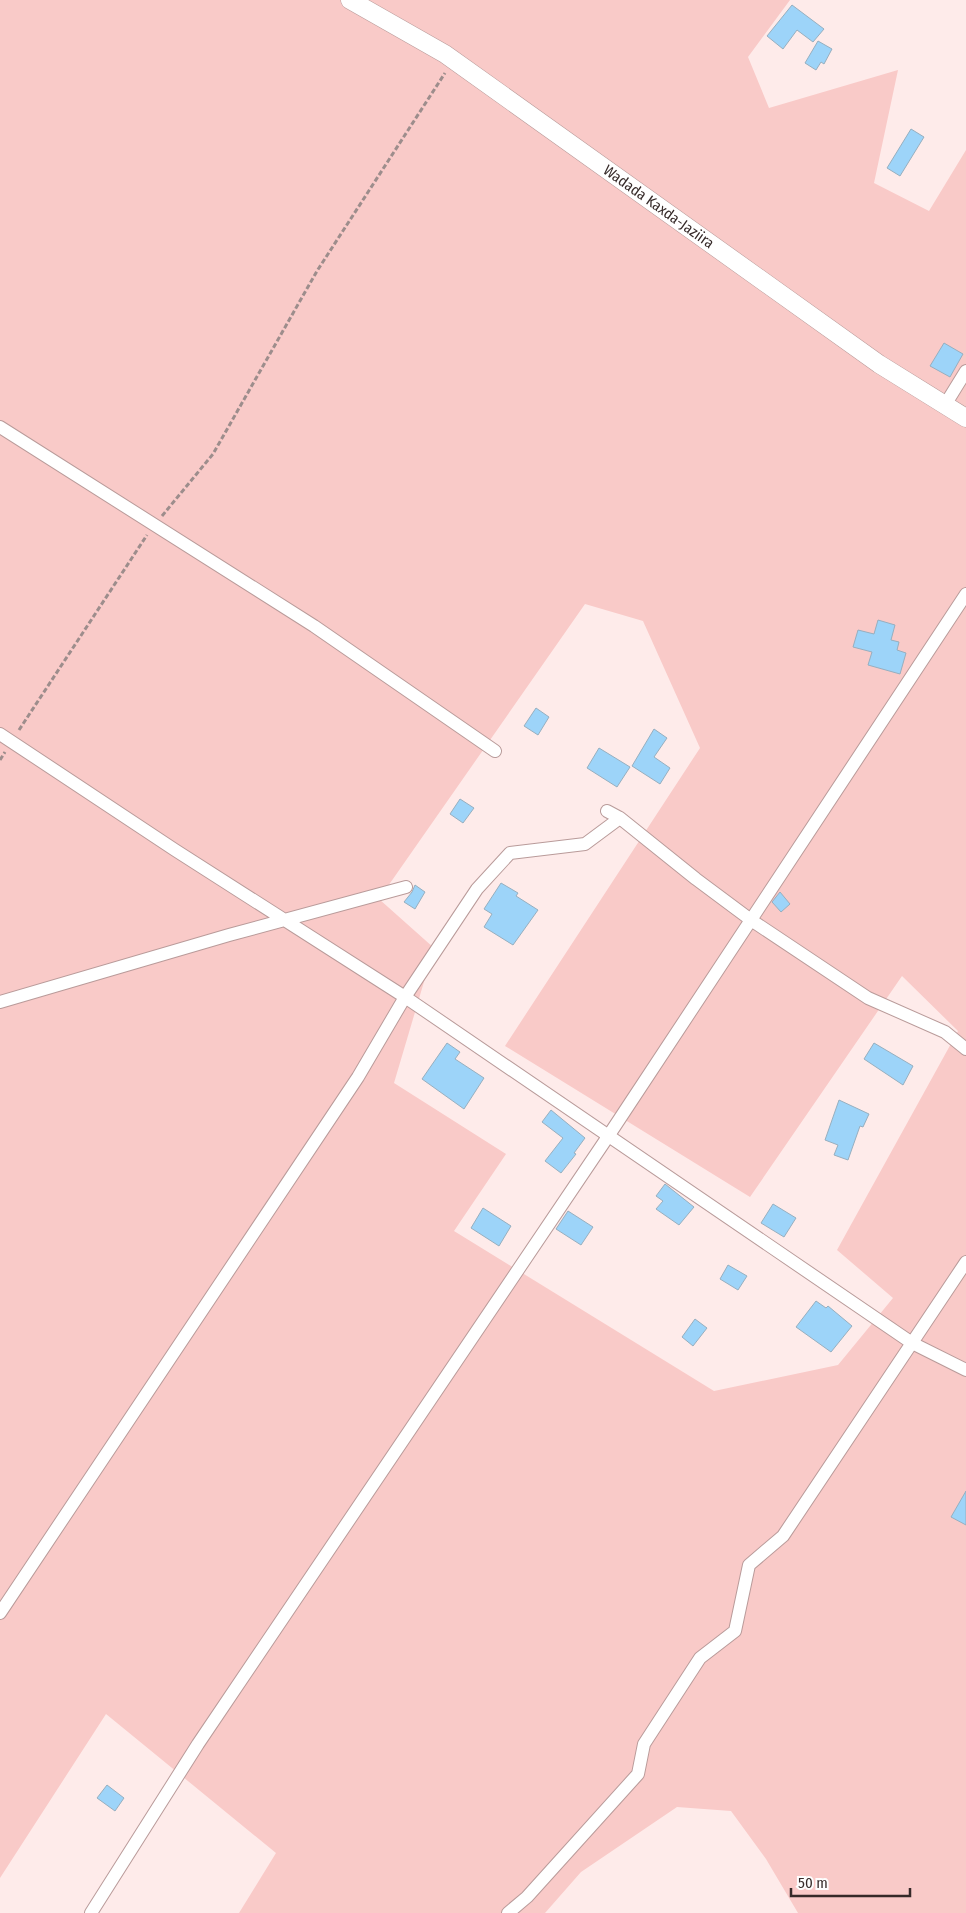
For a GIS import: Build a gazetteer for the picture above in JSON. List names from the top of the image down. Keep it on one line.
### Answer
{"streets":{"street":["Wadada Kaxda-Jaziira"]},"scale_bar":"50 m"}
